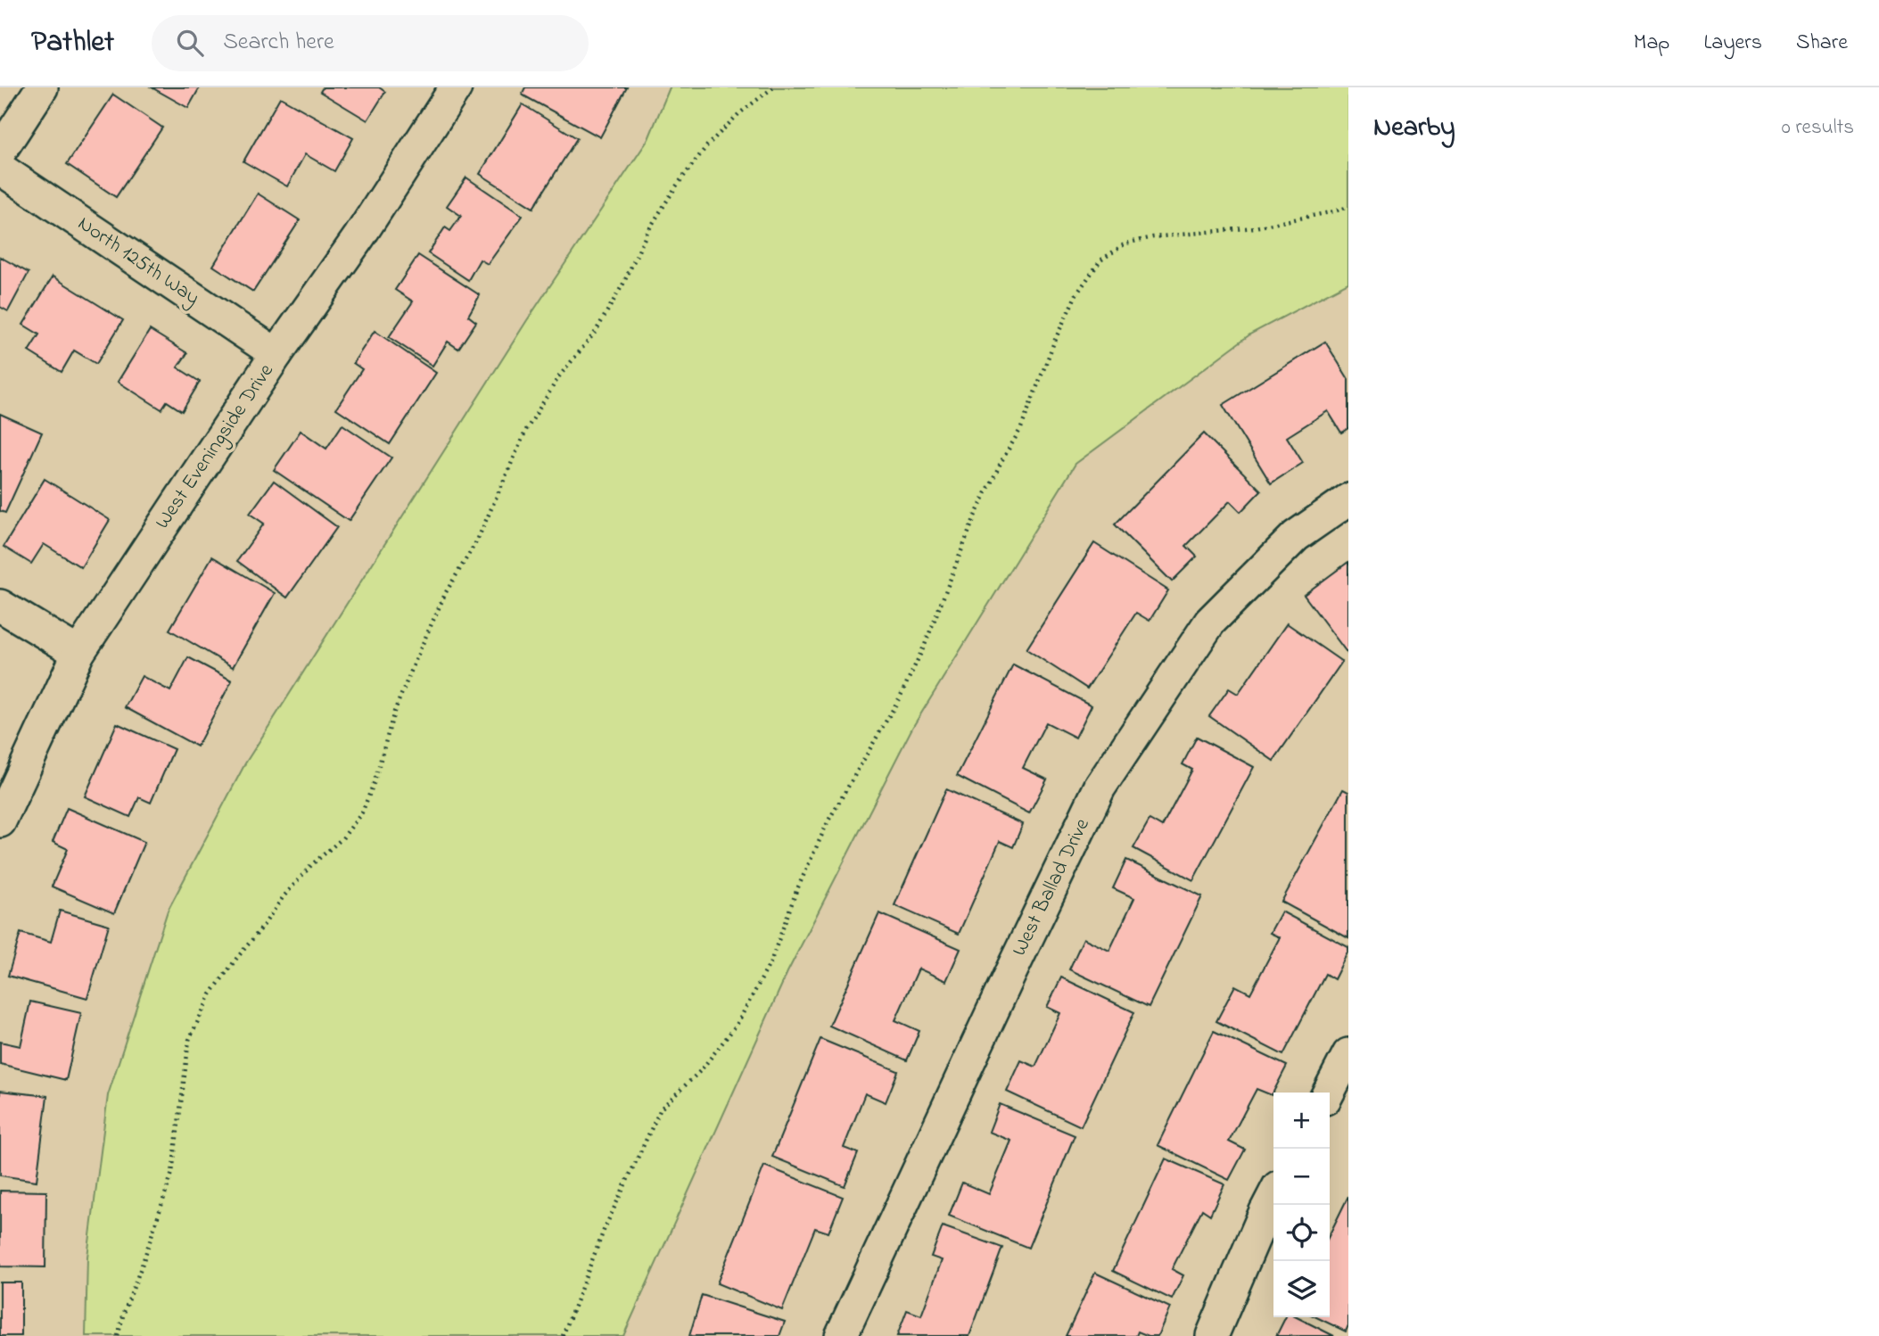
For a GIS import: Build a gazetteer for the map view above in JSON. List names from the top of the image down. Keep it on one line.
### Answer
{"streets":{"street":["North 125th Way","West Eveningside Drive","West Ballad Drive"]},"crossings":[["North 125th Way","West Eveningside Drive"]],"page":{"header":"Pathlet","search":"Search here","nav":["Map","Layers","Share"],"heading":["Nearby","0 results"],"map_buttons":["+","−"]}}
